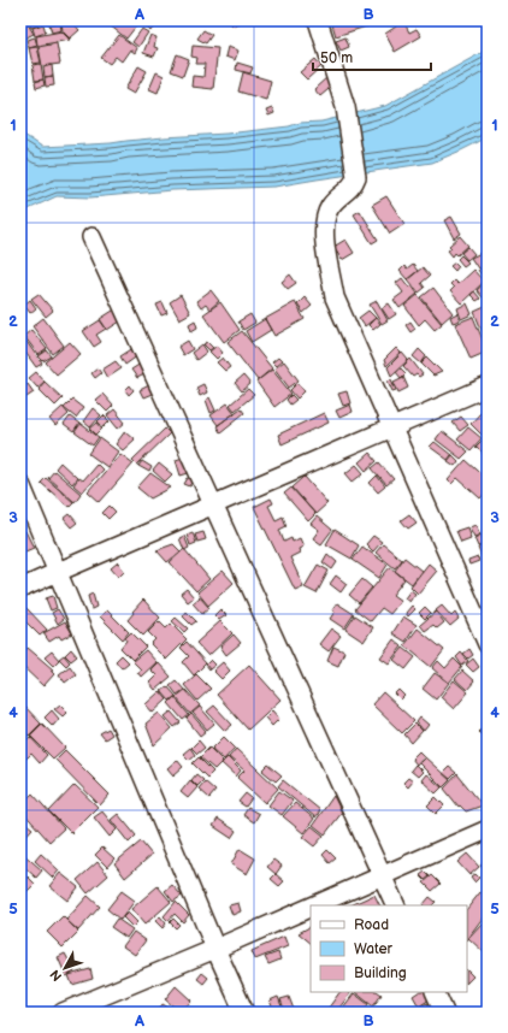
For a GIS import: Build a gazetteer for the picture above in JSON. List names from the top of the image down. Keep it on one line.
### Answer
{"legend":["Road","Water","Building"],"scale_bar":"50 m","north":"bottom left","grid":{"columns":["A","B"],"rows":["1","2","3","4","5"]}}
